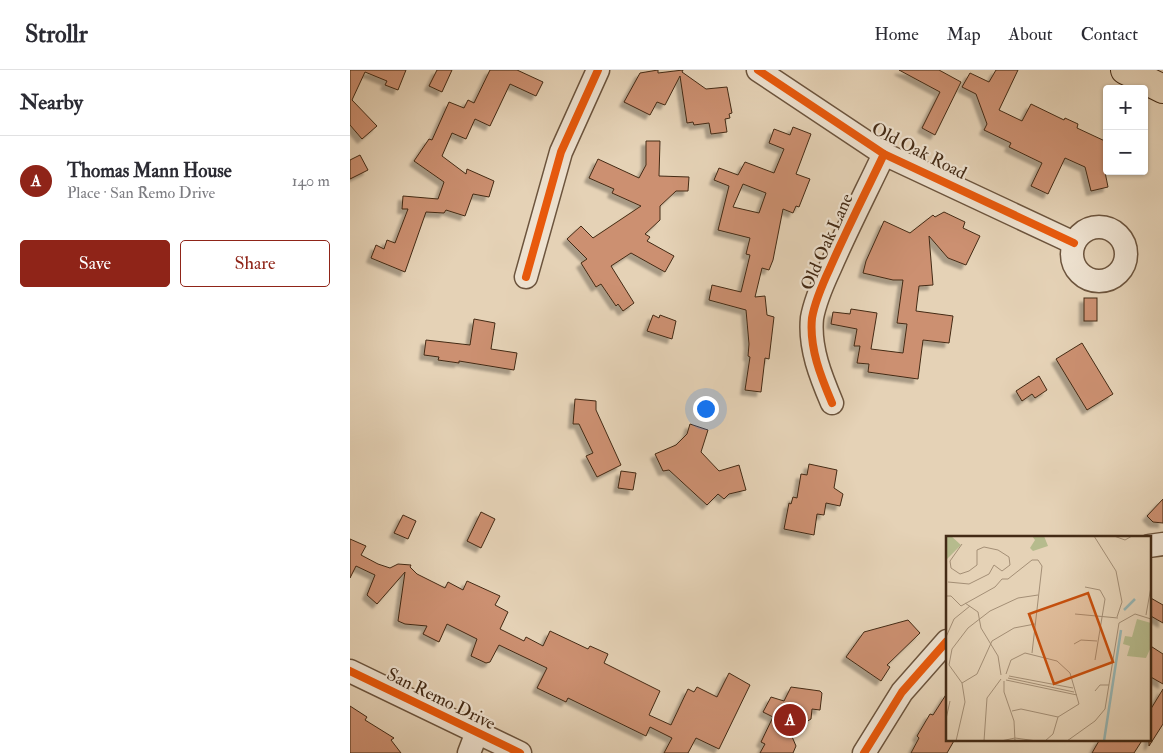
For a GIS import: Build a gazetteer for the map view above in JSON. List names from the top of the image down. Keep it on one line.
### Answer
{"streets":{"street":["Old Oak Road","Old Oak Lane","San Remo Drive"]},"crossings":[["Old Oak Road","Old Oak Lane"]],"page":{"header":"Strollr","nav":["Home","Map","About","Contact"],"heading":"Nearby","map_buttons":["+","−"],"list":[{"mark":"A","name":"Thomas Mann House","note":"Place · San Remo Drive","value":"140 m"}],"buttons":["Save","Share"],"pins":"A"}}
